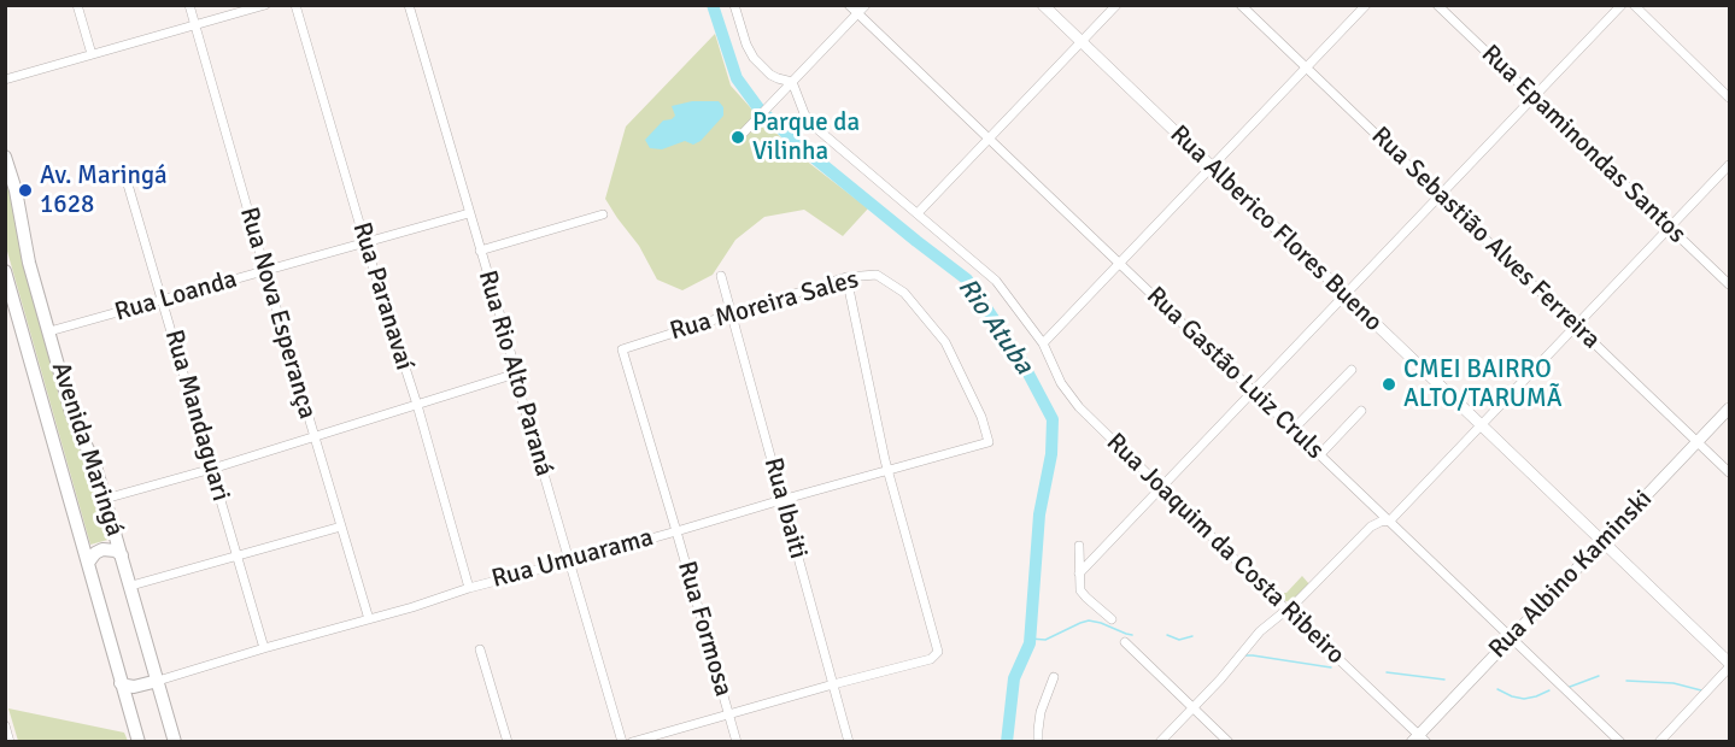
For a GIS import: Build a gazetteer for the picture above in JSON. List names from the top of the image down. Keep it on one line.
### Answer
{"streets":{"main road":["Avenida Maringá"],"street":["Rua Epaminondas Santos","Rua Alberico Flores Bueno","Rua Sebastião Alves Ferreira","Rua Loanda","Rua Paranavaí","Rua Moreira Sales","Rua Nova Esperança","Rua Rio Alto Paraná","Rua Gastão Luiz Cruls","Rua Mandaguari","Rua Ibaiti","Rua Joaquim da Costa Ribeiro","Rua Umuarama","Rua Albino Kaminski","Rua Formosa"]},"crossings":[["Rua Alberico Flores Bueno","Rua Albino Kaminski"],["Rua Sebastião Alves Ferreira","Rua Albino Kaminski"],["Rua Loanda","Rua Paranavaí"],["Rua Loanda","Rua Nova Esperança"],["Rua Loanda","Rua Rio Alto Paraná"],["Rua Loanda","Rua Mandaguari"],["Rua Loanda","Avenida Maringá"],["Rua Paranavaí","Rua Umuarama"],["Rua Moreira Sales","Rua Ibaiti"],["Rua Moreira Sales","Rua Umuarama"],["Rua Moreira Sales","Rua Formosa"],["Rua Nova Esperança","Rua Umuarama"],["Rua Rio Alto Paraná","Rua Umuarama"],["Rua Gastão Luiz Cruls","Rua Albino Kaminski"],["Rua Mandaguari","Rua Umuarama"],["Avenida Maringá","Rua Umuarama"],["Rua Ibaiti","Rua Umuarama"],["Rua Joaquim da Costa Ribeiro","Rua Albino Kaminski"],["Rua Umuarama","Rua Formosa"]],"water":["Rio Atuba"],"places":["Parque da Vilinha","Av. Maringá 1628","CMEI BAIRRO ALTO/TARUMÃ"]}
